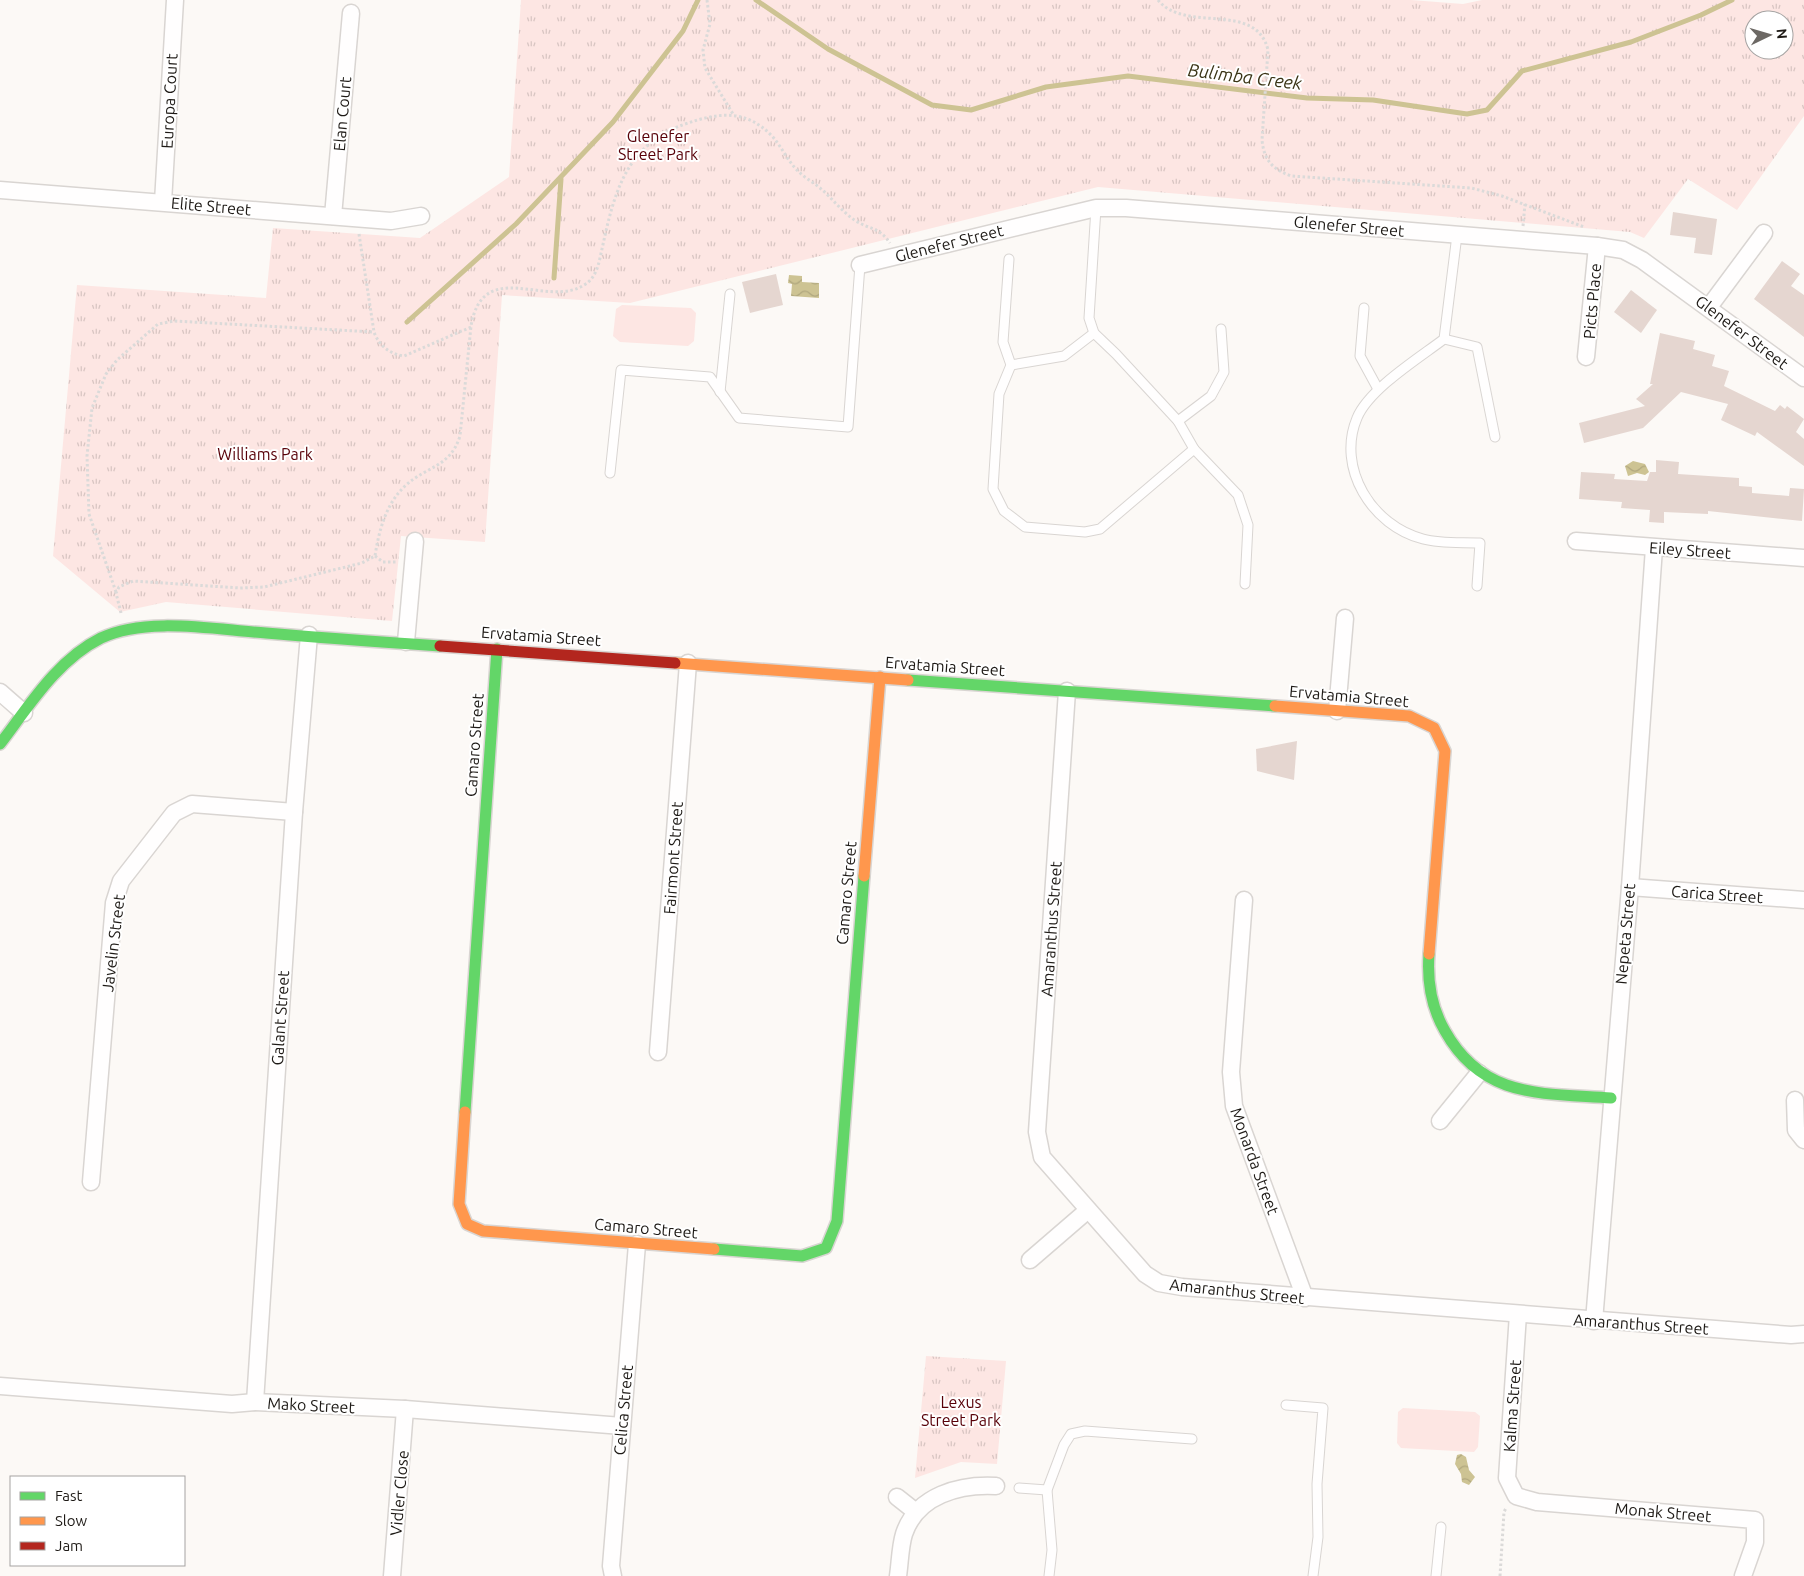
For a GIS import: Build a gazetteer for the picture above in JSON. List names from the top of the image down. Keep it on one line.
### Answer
{"streets":{"street":["Europa Court","Elan Court","Elite Street","Glenefer Street","Picts Place","Eiley Street","Ervatamia Street","Camaro Street","Fairmont Street","Carica Street","Amaranthus Street","Nepeta Street","Javelin Street","Galant Street","Monarda Street","Mako Street","Kalma Street","Celica Street","Vidler Close","Monak Street"]},"crossings":[["Europa Court","Elite Street"],["Elan Court","Elite Street"],["Glenefer Street","Picts Place"],["Eiley Street","Nepeta Street"],["Ervatamia Street","Camaro Street"],["Ervatamia Street","Fairmont Street"],["Ervatamia Street","Amaranthus Street"],["Ervatamia Street","Nepeta Street"],["Ervatamia Street","Galant Street"],["Camaro Street","Celica Street"],["Carica Street","Nepeta Street"],["Amaranthus Street","Nepeta Street"],["Amaranthus Street","Monarda Street"],["Amaranthus Street","Kalma Street"],["Javelin Street","Galant Street"],["Galant Street","Mako Street"],["Mako Street","Celica Street"],["Mako Street","Vidler Close"],["Kalma Street","Monak Street"]],"water":["Bulimba Creek"],"parks":["Glenefer Street Park","Williams Park","Lexus Street Park"],"legend":["Fast","Slow","Jam"],"north":"right"}
